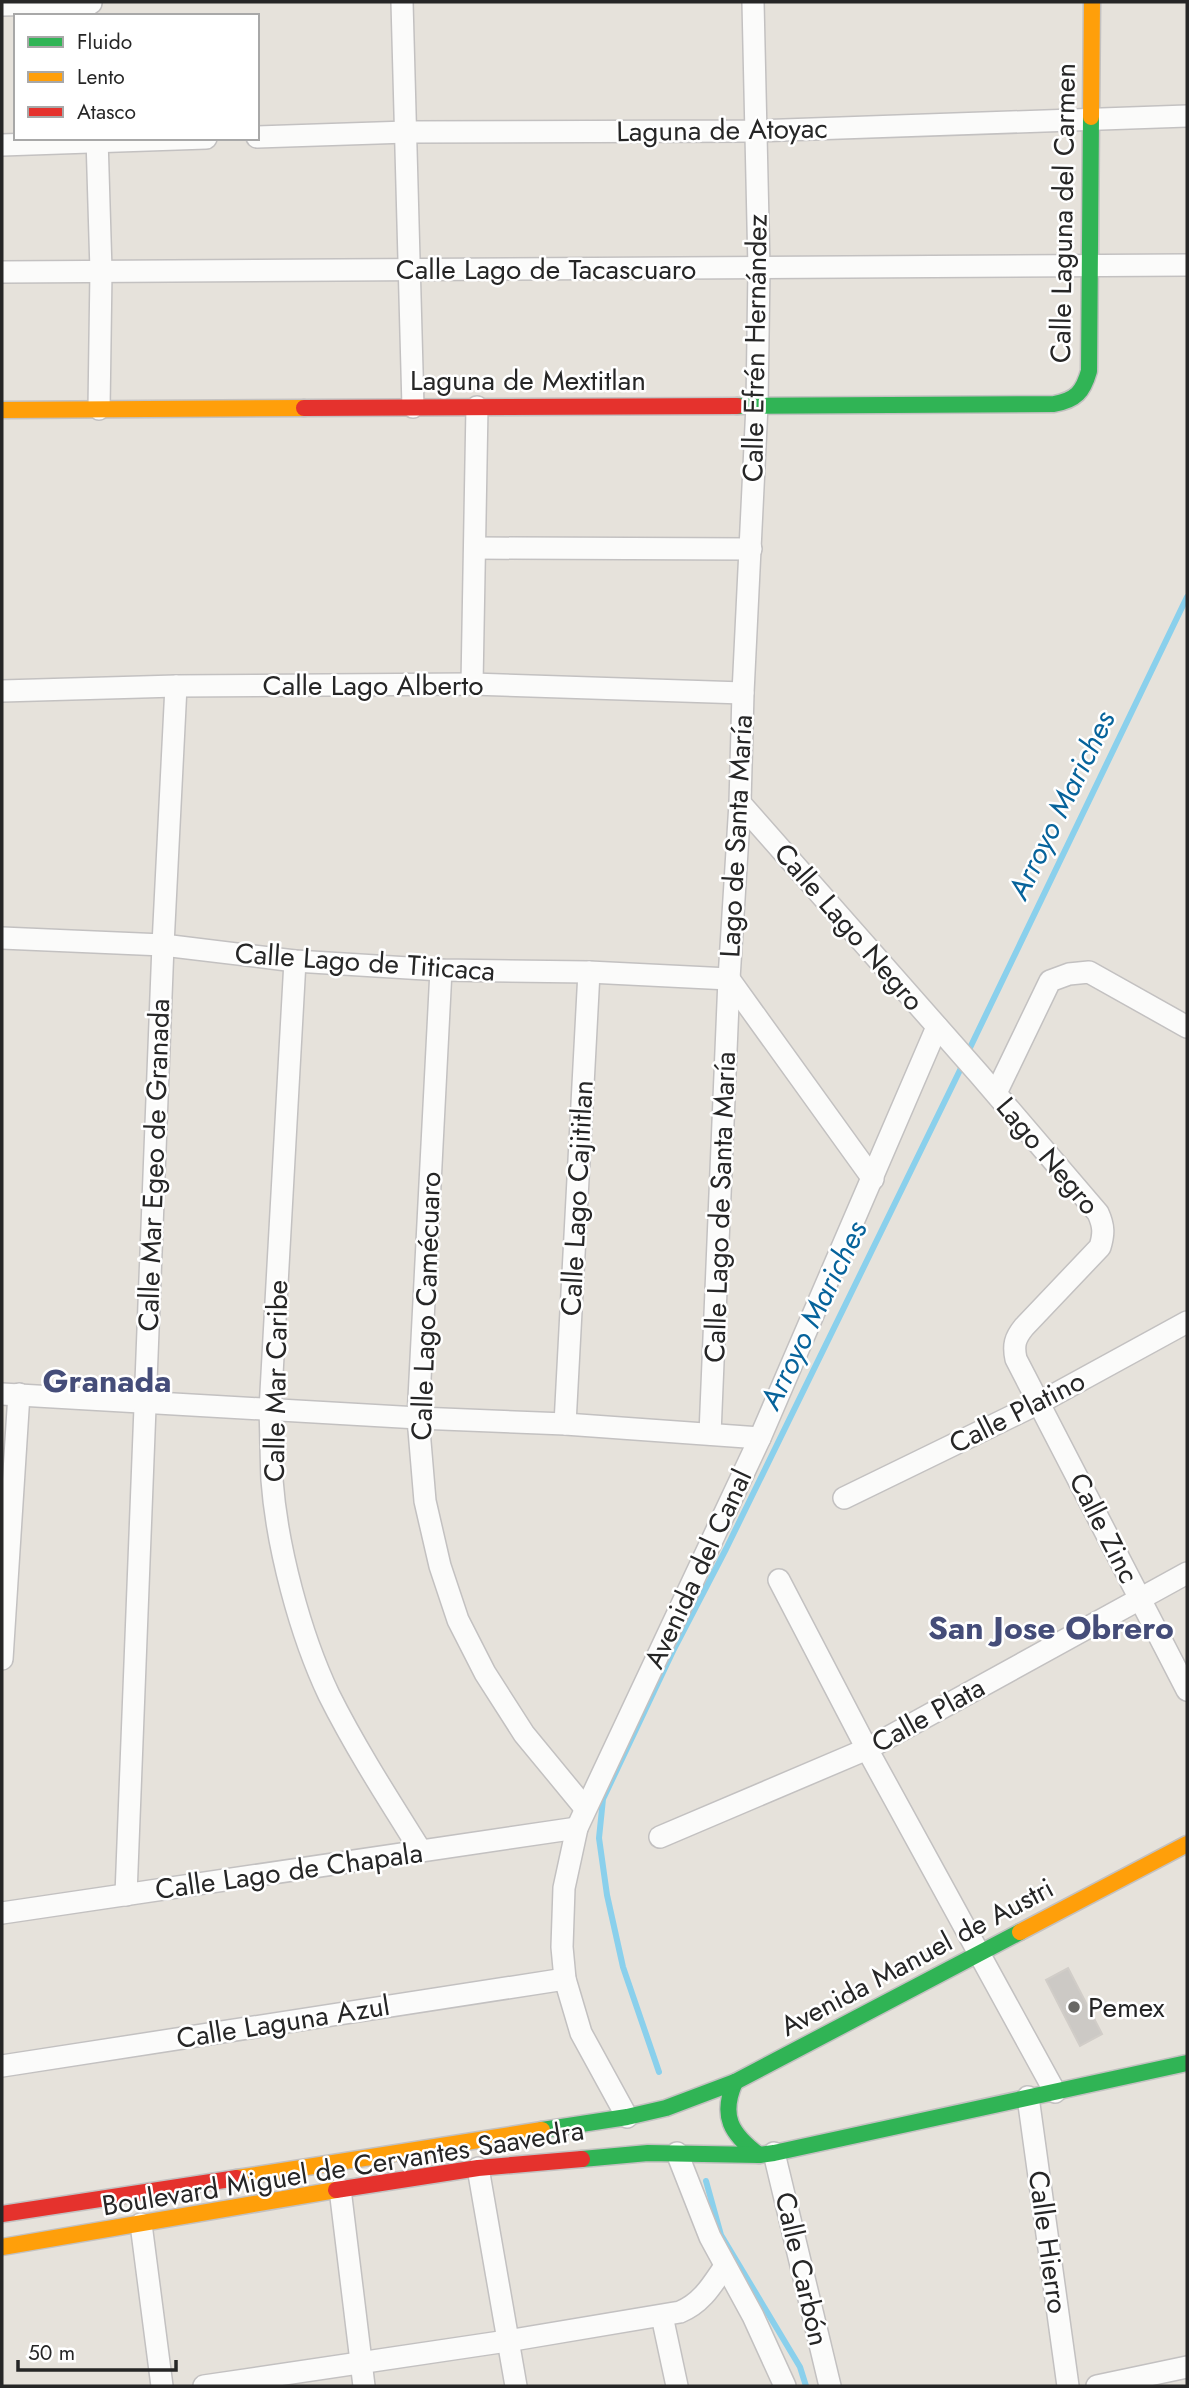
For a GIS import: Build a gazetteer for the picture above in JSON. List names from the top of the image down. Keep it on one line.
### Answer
{"streets":{"main road":["Calle Laguna del Carmen","Laguna de Mextitlan","Avenida Manuel de Austri","Boulevard Miguel de Cervantes Saavedra"],"street":["Laguna de Atoyac","Calle Lago de Tacascuaro","Calle Efrén Hernández","Calle Lago Alberto","Lago de Santa María","Calle Lago Negro","Calle Lago de Titicaca","Lago Negro","Calle Mar Egeo de Granada","Calle Lago Cajititlan","Calle Lago de Santa María","Calle Lago Camécuaro","Calle Mar Caribe","Calle Platino","Calle Zinc","Avenida del Canal","Calle Plata","Calle Lago de Chapala","Calle Laguna Azul","Calle Hierro","Calle Carbón"]},"crossings":[["Laguna de Atoyac","Calle Laguna del Carmen"],["Laguna de Atoyac","Calle Efrén Hernández"],["Calle Laguna del Carmen","Calle Lago de Tacascuaro"],["Calle Laguna del Carmen","Laguna de Mextitlan"],["Calle Lago de Tacascuaro","Calle Efrén Hernández"],["Calle Efrén Hernández","Laguna de Mextitlan"],["Calle Efrén Hernández","Calle Lago Alberto"],["Calle Efrén Hernández","Lago de Santa María"],["Calle Lago Alberto","Lago de Santa María"],["Calle Lago Alberto","Calle Mar Egeo de Granada"],["Lago de Santa María","Calle Lago Negro"],["Lago de Santa María","Calle Lago de Titicaca"],["Lago de Santa María","Calle Lago de Santa María"],["Calle Lago Negro","Lago Negro"],["Calle Lago Negro","Avenida del Canal"],["Calle Lago de Titicaca","Calle Mar Egeo de Granada"],["Calle Lago de Titicaca","Calle Lago Cajititlan"],["Calle Lago de Titicaca","Calle Lago de Santa María"],["Calle Lago de Titicaca","Calle Lago Camécuaro"],["Calle Lago de Titicaca","Calle Mar Caribe"],["Lago Negro","Calle Platino"],["Lago Negro","Calle Zinc"],["Calle Mar Egeo de Granada","Calle Lago de Chapala"],["Calle Lago Camécuaro","Avenida del Canal"],["Calle Lago Camécuaro","Calle Lago de Chapala"],["Calle Mar Caribe","Calle Lago de Chapala"],["Calle Platino","Calle Zinc"],["Calle Zinc","Calle Plata"],["Avenida del Canal","Calle Lago de Chapala"],["Avenida del Canal","Calle Laguna Azul"],["Avenida del Canal","Boulevard Miguel de Cervantes Saavedra"],["Avenida Manuel de Austri","Boulevard Miguel de Cervantes Saavedra"],["Boulevard Miguel de Cervantes Saavedra","Calle Hierro"],["Boulevard Miguel de Cervantes Saavedra","Calle Carbón"]],"districts":["Granada","San Jose Obrero"],"water":["Arroyo Mariches"],"places":["Pemex"],"legend":["Fluido","Lento","Atasco"],"scale_bar":"50 m"}
